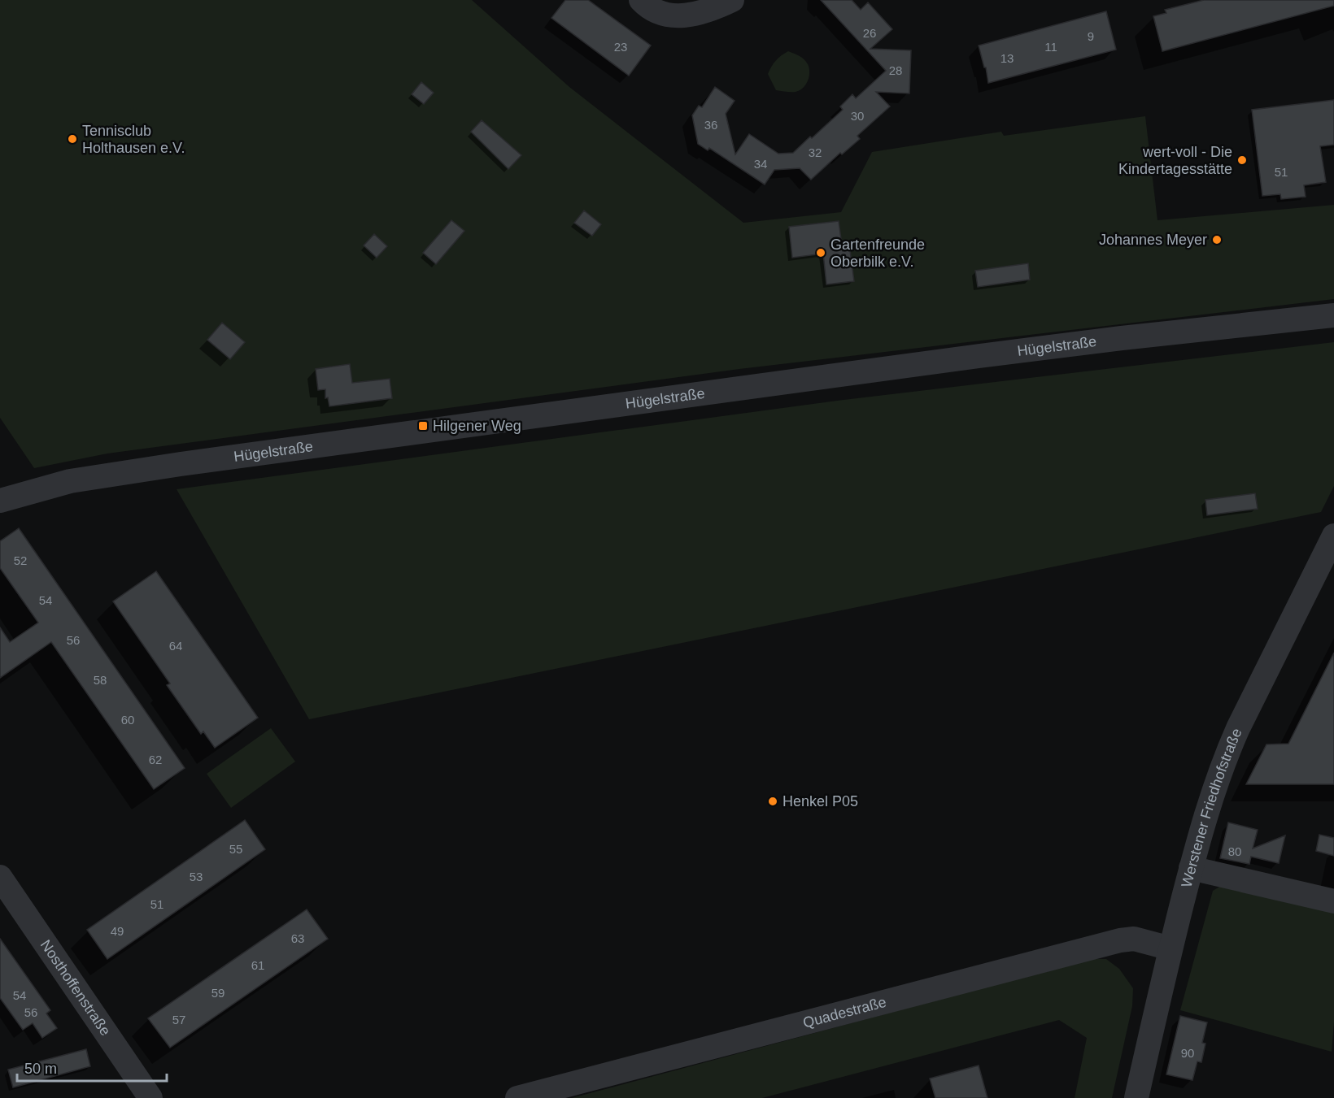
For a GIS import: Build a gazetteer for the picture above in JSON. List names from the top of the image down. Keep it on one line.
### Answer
{"streets":{"street":["Hügelstraße","Werstener Friedhofstraße","Nosthoffenstraße","Quadestraße"]},"crossings":[["Werstener Friedhofstraße","Quadestraße"]],"places":{"other":["Tennisclub Holthausen e.V.","wert-voll - Die Kindertagesstätte","Johannes Meyer","Gartenfreunde Oberbilk e.V.","Henkel P05"],"transit":["Hilgener Weg"]},"house_numbers":["26","9","23","11","13","28","30","36","32","34","51","52","54","56","64","58","60","62","55","80","53","51","49","63","61","59","54","56","57","90"],"scale_bar":"50 m"}
